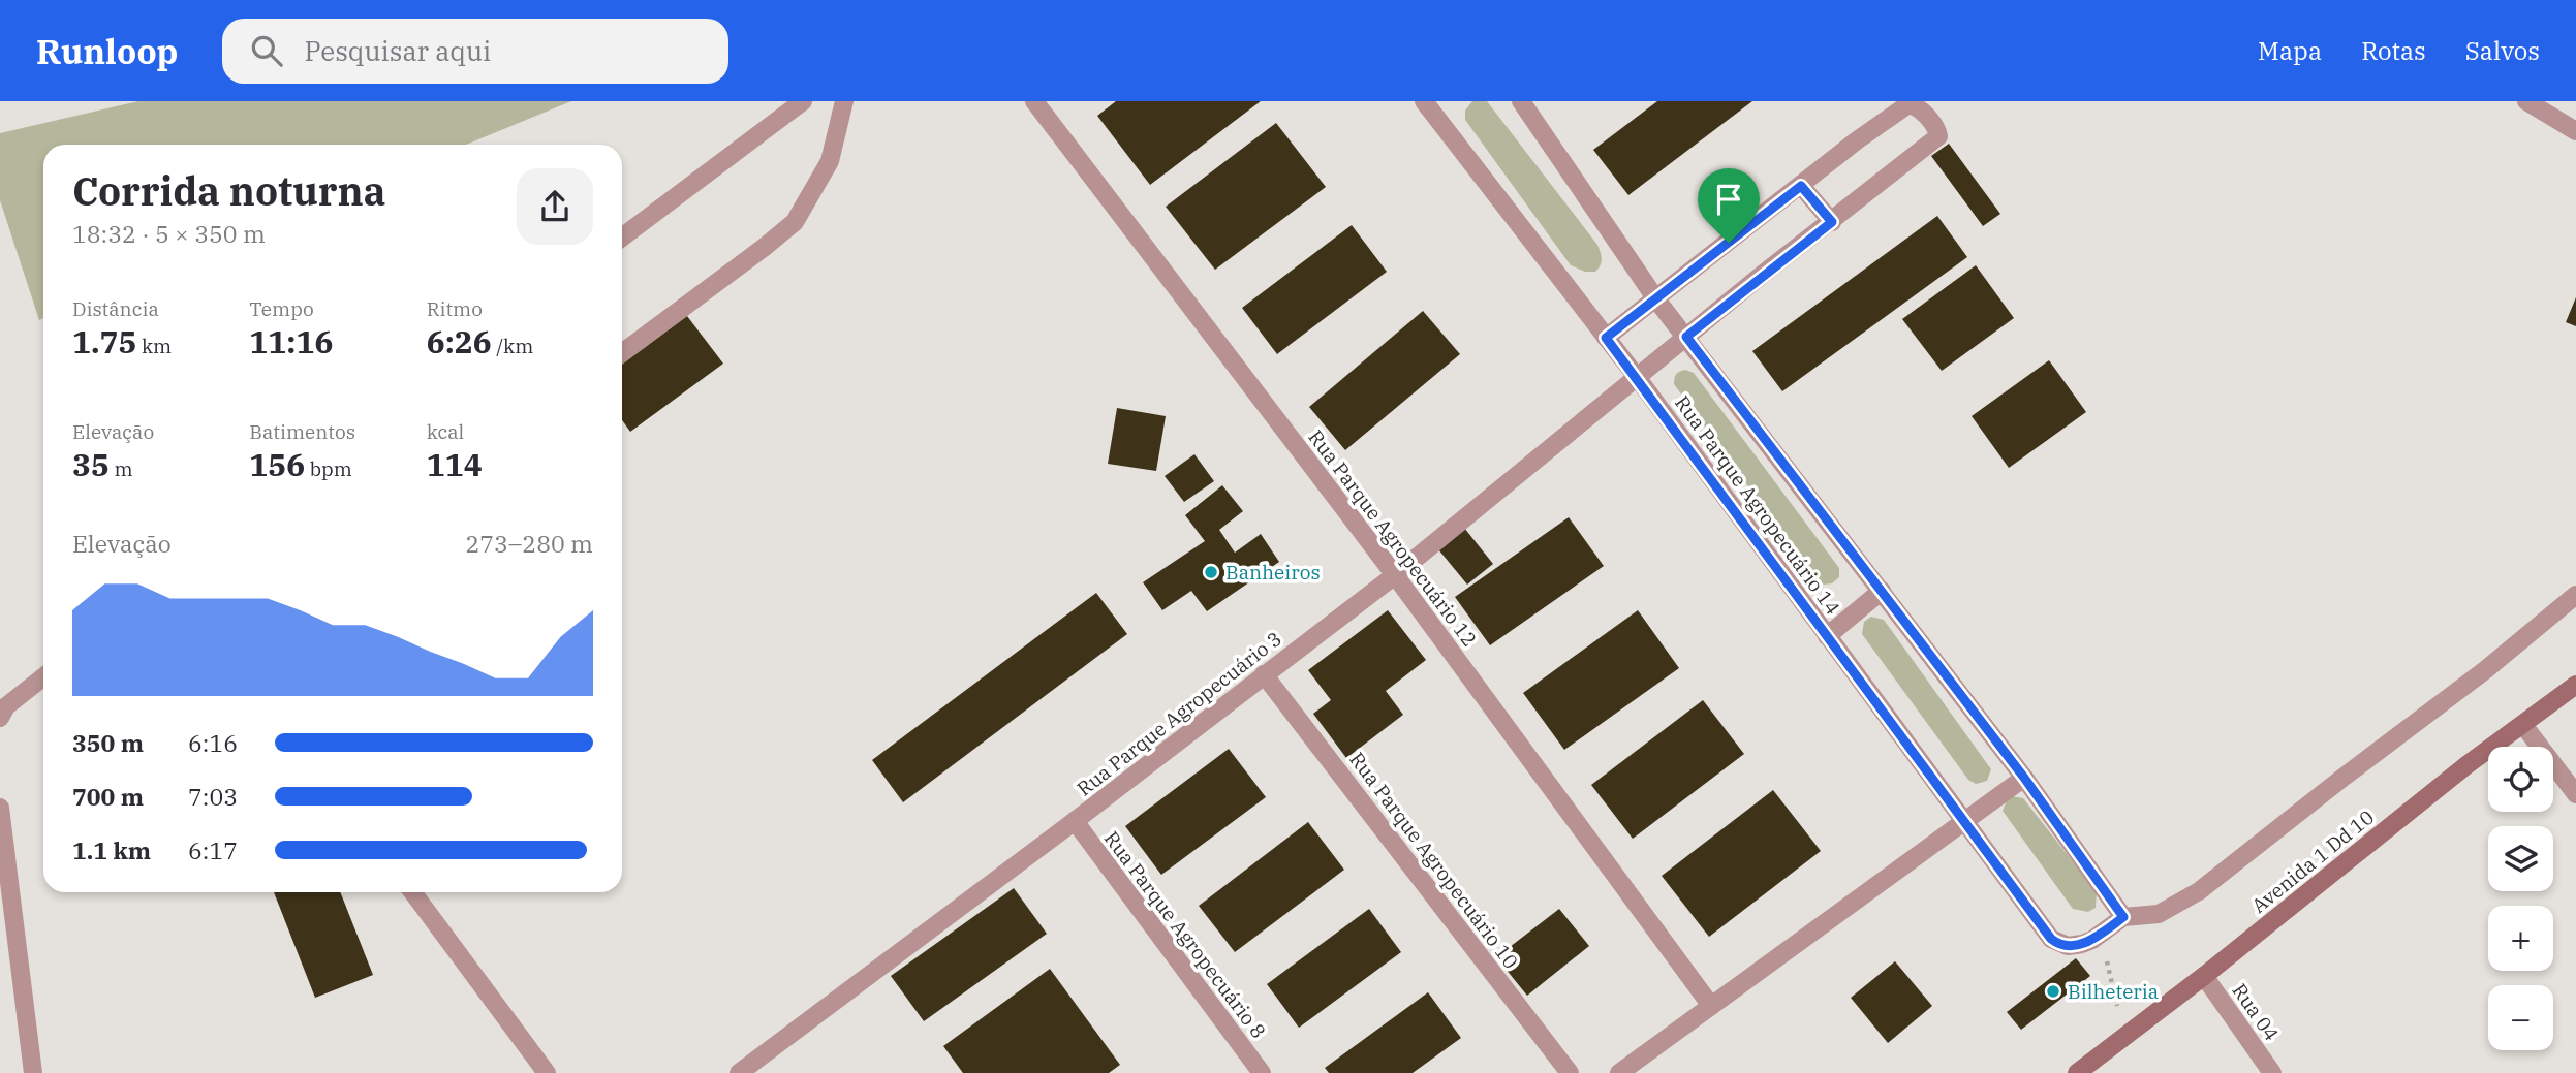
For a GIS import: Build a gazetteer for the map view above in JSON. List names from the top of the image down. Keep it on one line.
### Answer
{"streets":{"street":["Rua Parque Agropecuário 14","Rua Parque Agropecuário 12","Rua Parque Agropecuário 3","Rua Parque Agropecuário 10","Avenida 1 Dd 10","Rua Parque Agropecuário 8","Rua 04"]},"crossings":[["Rua Parque Agropecuário 14","Rua Parque Agropecuário 3"],["Rua Parque Agropecuário 12","Rua Parque Agropecuário 3"],["Rua Parque Agropecuário 3","Rua Parque Agropecuário 10"],["Rua Parque Agropecuário 3","Rua Parque Agropecuário 8"],["Avenida 1 Dd 10","Rua 04"]],"places":["Banheiros","Bilheteria"],"page":{"header":"Runloop","search":"Pesquisar aqui","nav":["Mapa","Rotas","Salvos"],"heading":["Corrida noturna","18:32 · 5 × 350 m"],"stats":[["Distância","1.75 km"],["Tempo","11:16"],["Ritmo","6:26 /km"],["Elevação","35 m"],["Batimentos","156 bpm"],["kcal","114"]],"chart":["Elevação","273–280 m"],"list":[{"name":"350 m","note":"6:16"},{"name":"700 m","note":"7:03"},{"name":"1.1 km","note":"6:17"}],"map_buttons":["+","−"]}}
